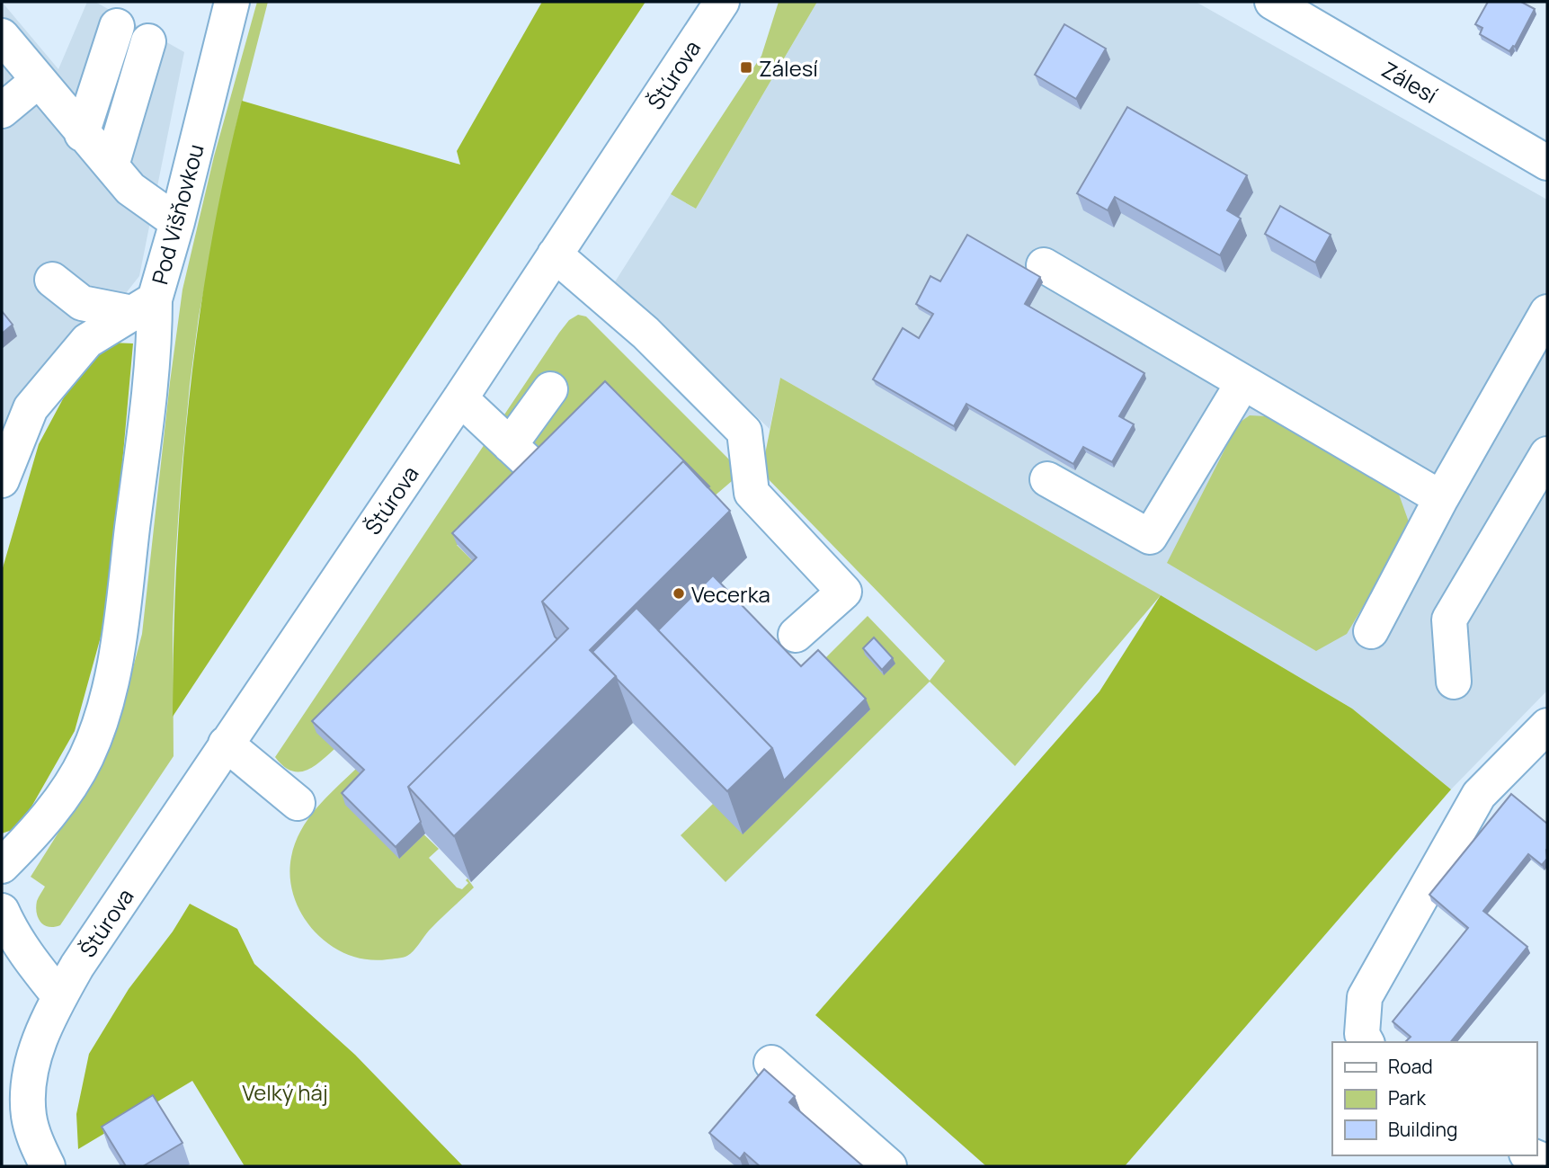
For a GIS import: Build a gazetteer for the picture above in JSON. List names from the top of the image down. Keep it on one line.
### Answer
{"streets":{"street":["Štúrova","Zálesí","Pod Višňovkou"]},"parks":["Velký háj"],"places":{"transit":["Zálesí"],"other":["Vecerka"]},"legend":["Road","Park","Building"]}
